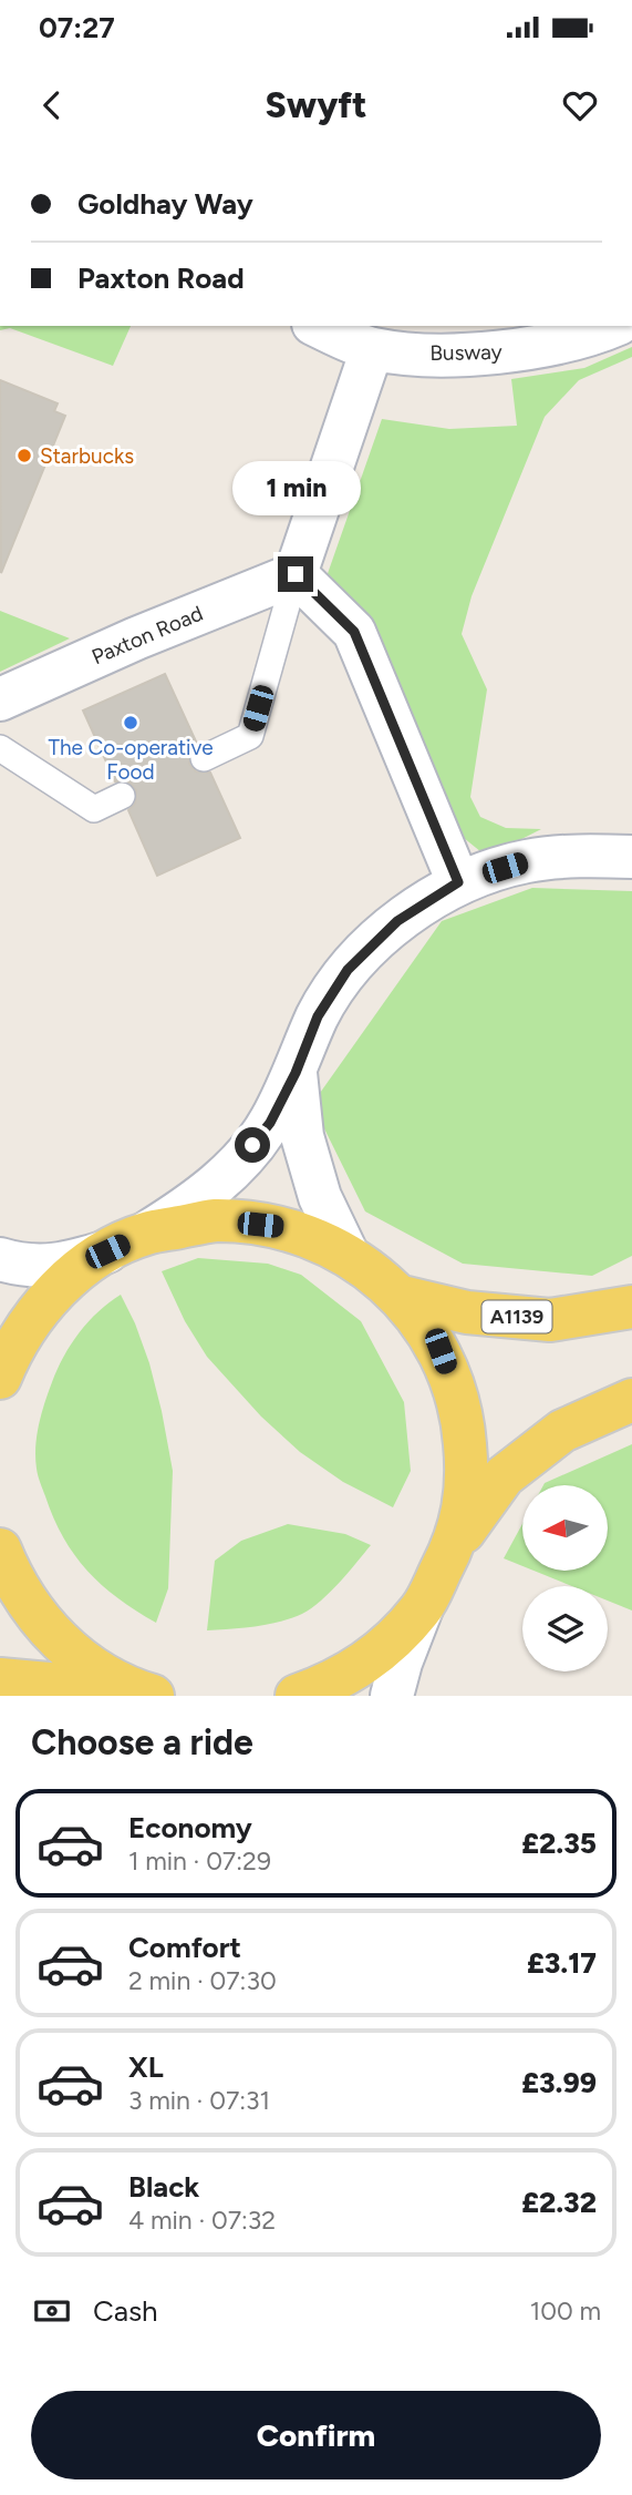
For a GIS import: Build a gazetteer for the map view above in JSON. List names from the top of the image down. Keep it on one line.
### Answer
{"streets":{"main road":["A1139"],"street":["Busway","Paxton Road"]},"places":["Starbucks","The Co-operative Food"],"north":"left","page":{"status":"07:27","header":"Swyft","banner":["Goldhay Way","Paxton Road"],"bubble":"1 min","heading":"Choose a ride","list":[{"name":"Economy","note":"1 min · 07:29","value":"£2.35"},{"name":"Comfort","note":"2 min · 07:30","value":"£3.17"},{"name":"XL","note":"3 min · 07:31","value":"£3.99"},{"name":"Black","note":"4 min · 07:32","value":"£2.32"}],"pay":["Cash","100 m"],"buttons":"Confirm"}}
